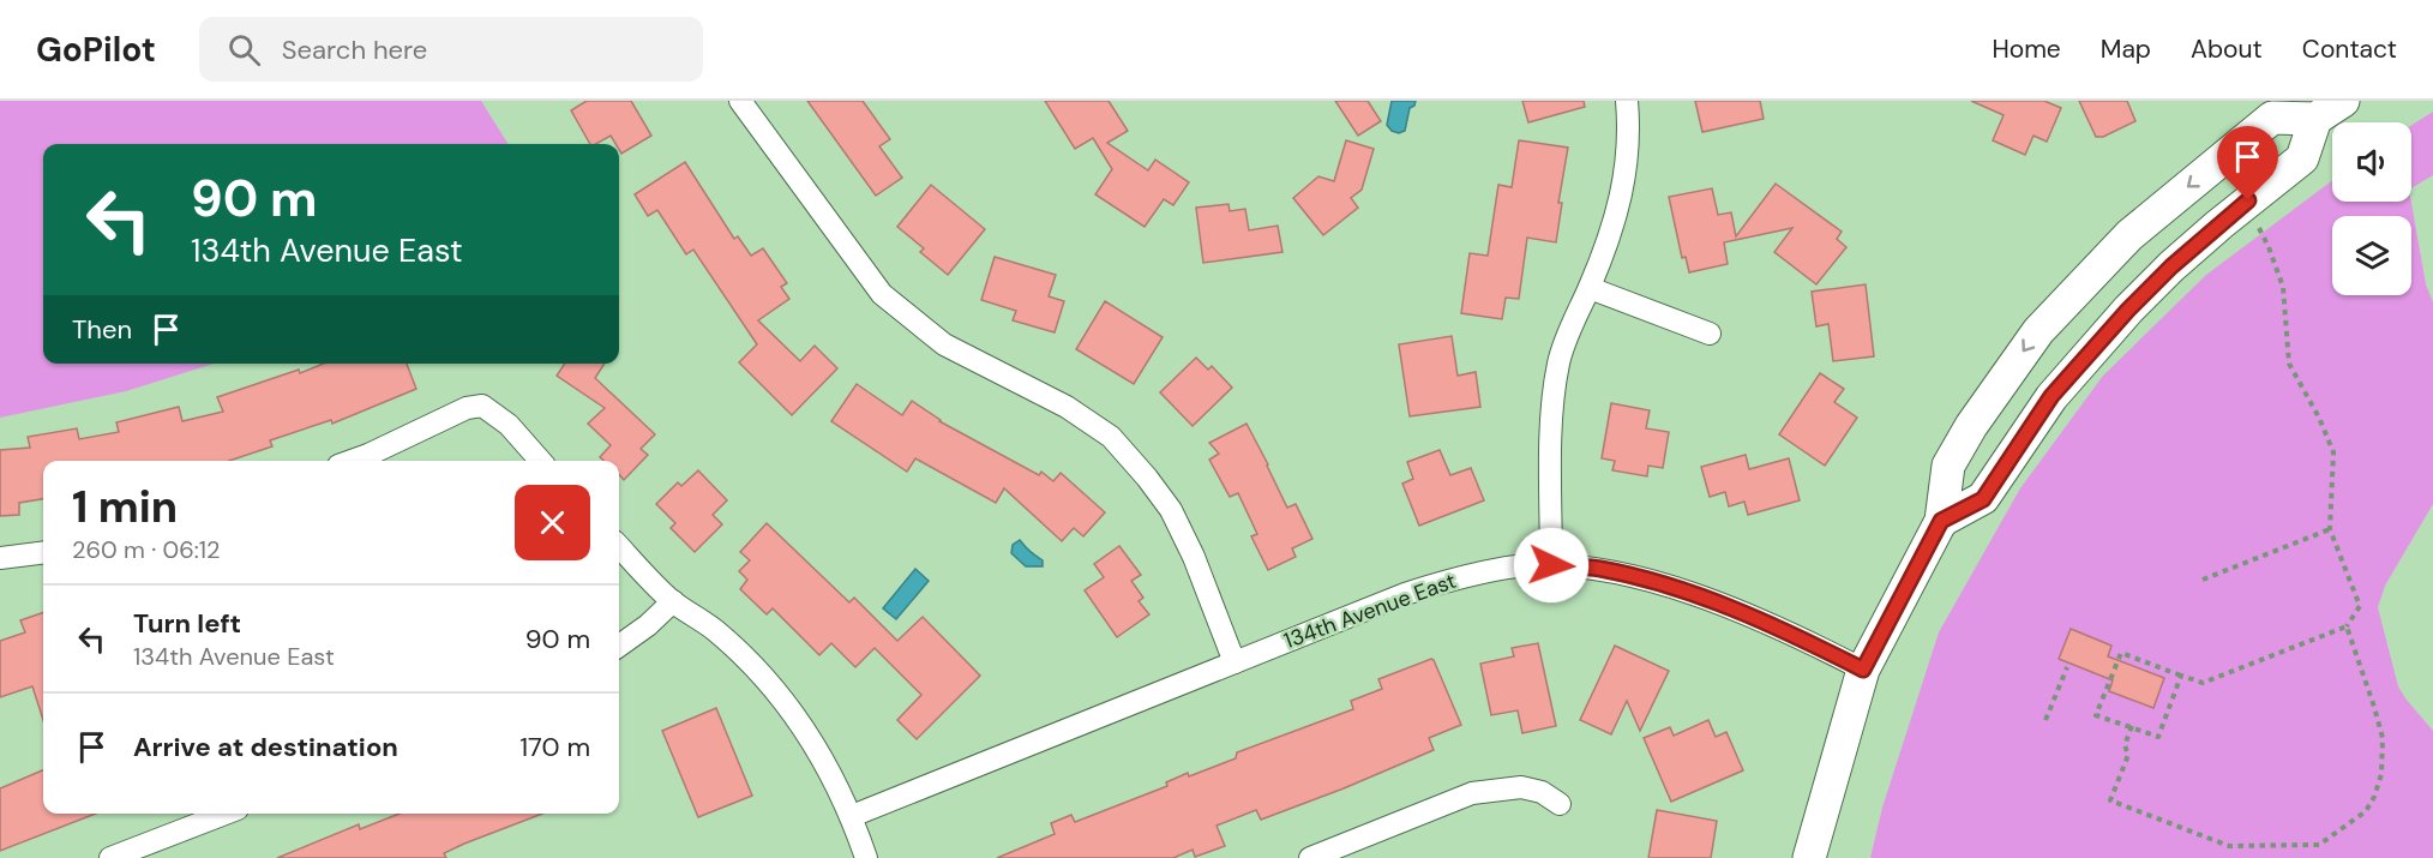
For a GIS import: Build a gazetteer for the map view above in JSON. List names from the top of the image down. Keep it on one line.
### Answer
{"streets":{"street":["134th Avenue East"]},"page":{"header":"GoPilot","search":"Search here","nav":["Home","Map","About","Contact"],"turn":["90 m","134th Avenue East"],"then":"Then","heading":["1 min","260 m · 06:12"],"list":[{"name":"Turn left","note":"134th Avenue East","value":"90 m"},{"name":"Arrive at destination","value":"170 m"}]}}
